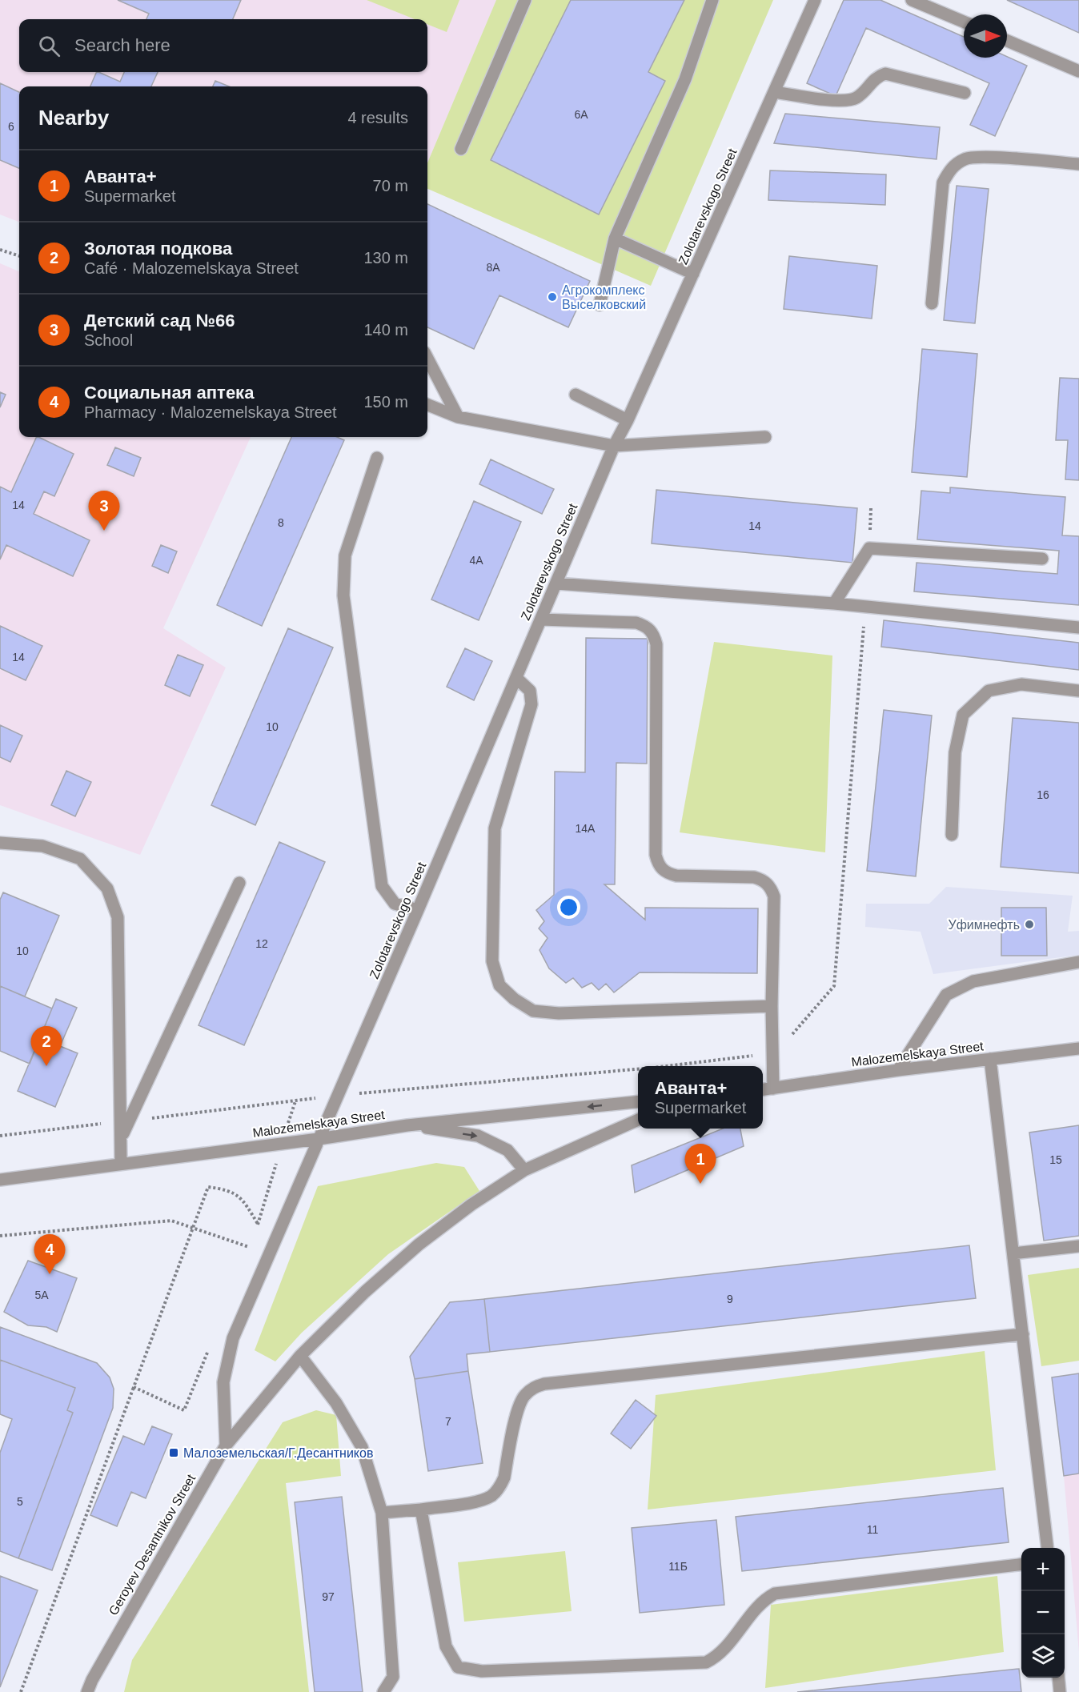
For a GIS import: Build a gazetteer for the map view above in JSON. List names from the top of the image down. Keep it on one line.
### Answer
{"streets":{"street":["Zolotarevskogo Street","Malozemelskaya Street","Geroyev Desantnikov Street"]},"crossings":[["Zolotarevskogo Street","Malozemelskaya Street"]],"places":{"other":["Агрокомплекс Выселковский","Уфимнефть"],"transit":["Малоземельская/Г.Десантников"]},"house_numbers":["6А","6","8А","14","8","14","4А","14","10","16","14А","12","10","15","5А","9","7","5","11","11Б","97"],"north":"right","page":{"search":"Search here","heading":["Nearby","4 results"],"list":[{"mark":"1","name":"Аванта+","note":"Supermarket","value":"70 m"},{"mark":"2","name":"Золотая подкова","note":"Café · Malozemelskaya Street","value":"130 m"},{"mark":"3","name":"Детский сад №66","note":"School","value":"140 m"},{"mark":"4","name":"Социальная аптека","note":"Pharmacy · Malozemelskaya Street","value":"150 m"}],"pins":["3","2","1","4"],"popup":["Аванта+","Supermarket"],"map_buttons":["+","−"]}}
